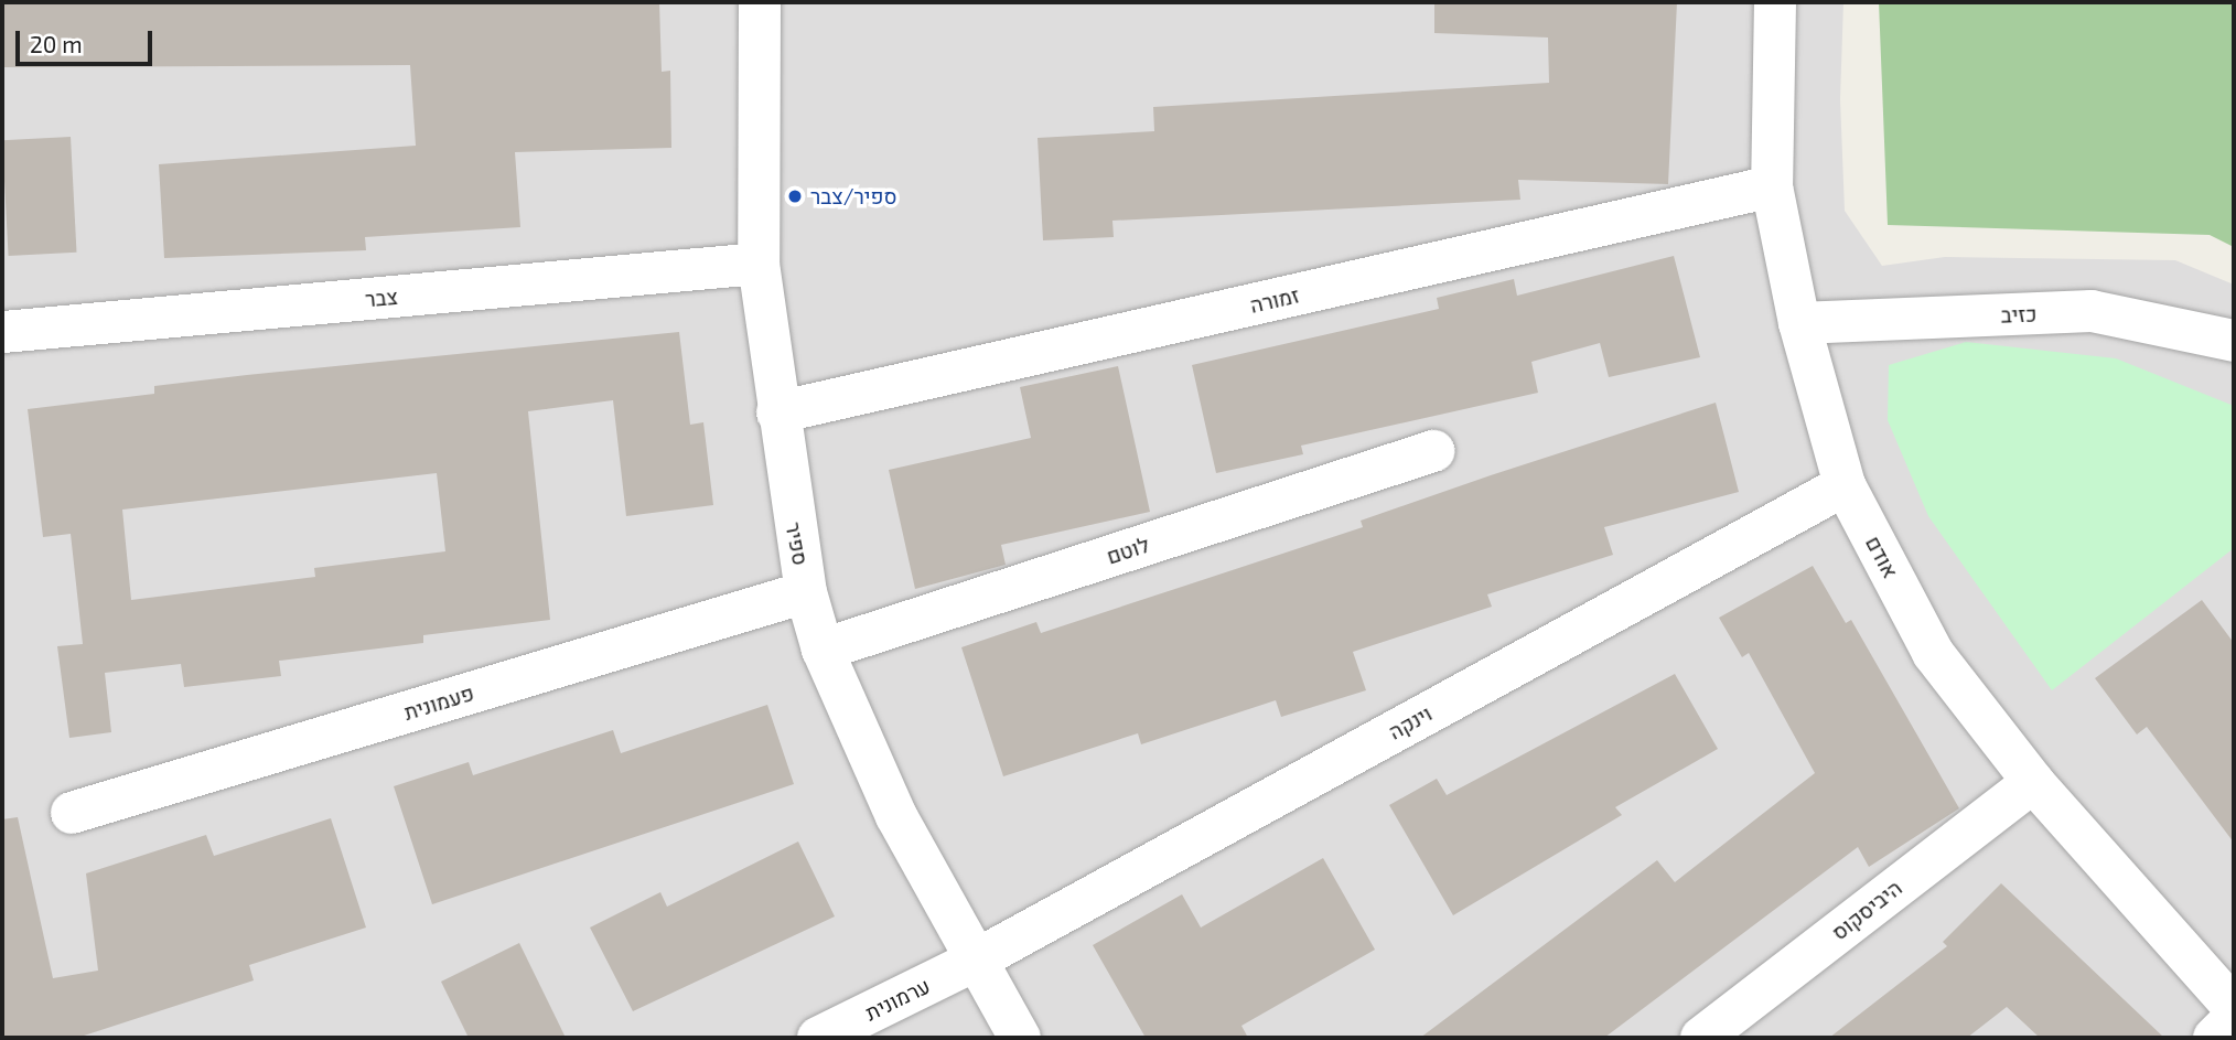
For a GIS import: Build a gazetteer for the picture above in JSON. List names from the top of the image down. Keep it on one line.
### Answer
{"streets":{"street":["צבר","זמורה","כזיב","ספיר","לוטם","אודם","פעמונית","וינקה","היביסקוס","ערמונית"]},"crossings":[["צבר","ספיר"],["זמורה","ספיר"],["זמורה","אודם"],["כזיב","אודם"],["ספיר","לוטם"],["ספיר","פעמונית"],["ספיר","וינקה"],["ספיר","ערמונית"],["אודם","וינקה"],["אודם","היביסקוס"],["וינקה","ערמונית"]],"places":["ספיר/צבר"],"scale_bar":"20 m"}
